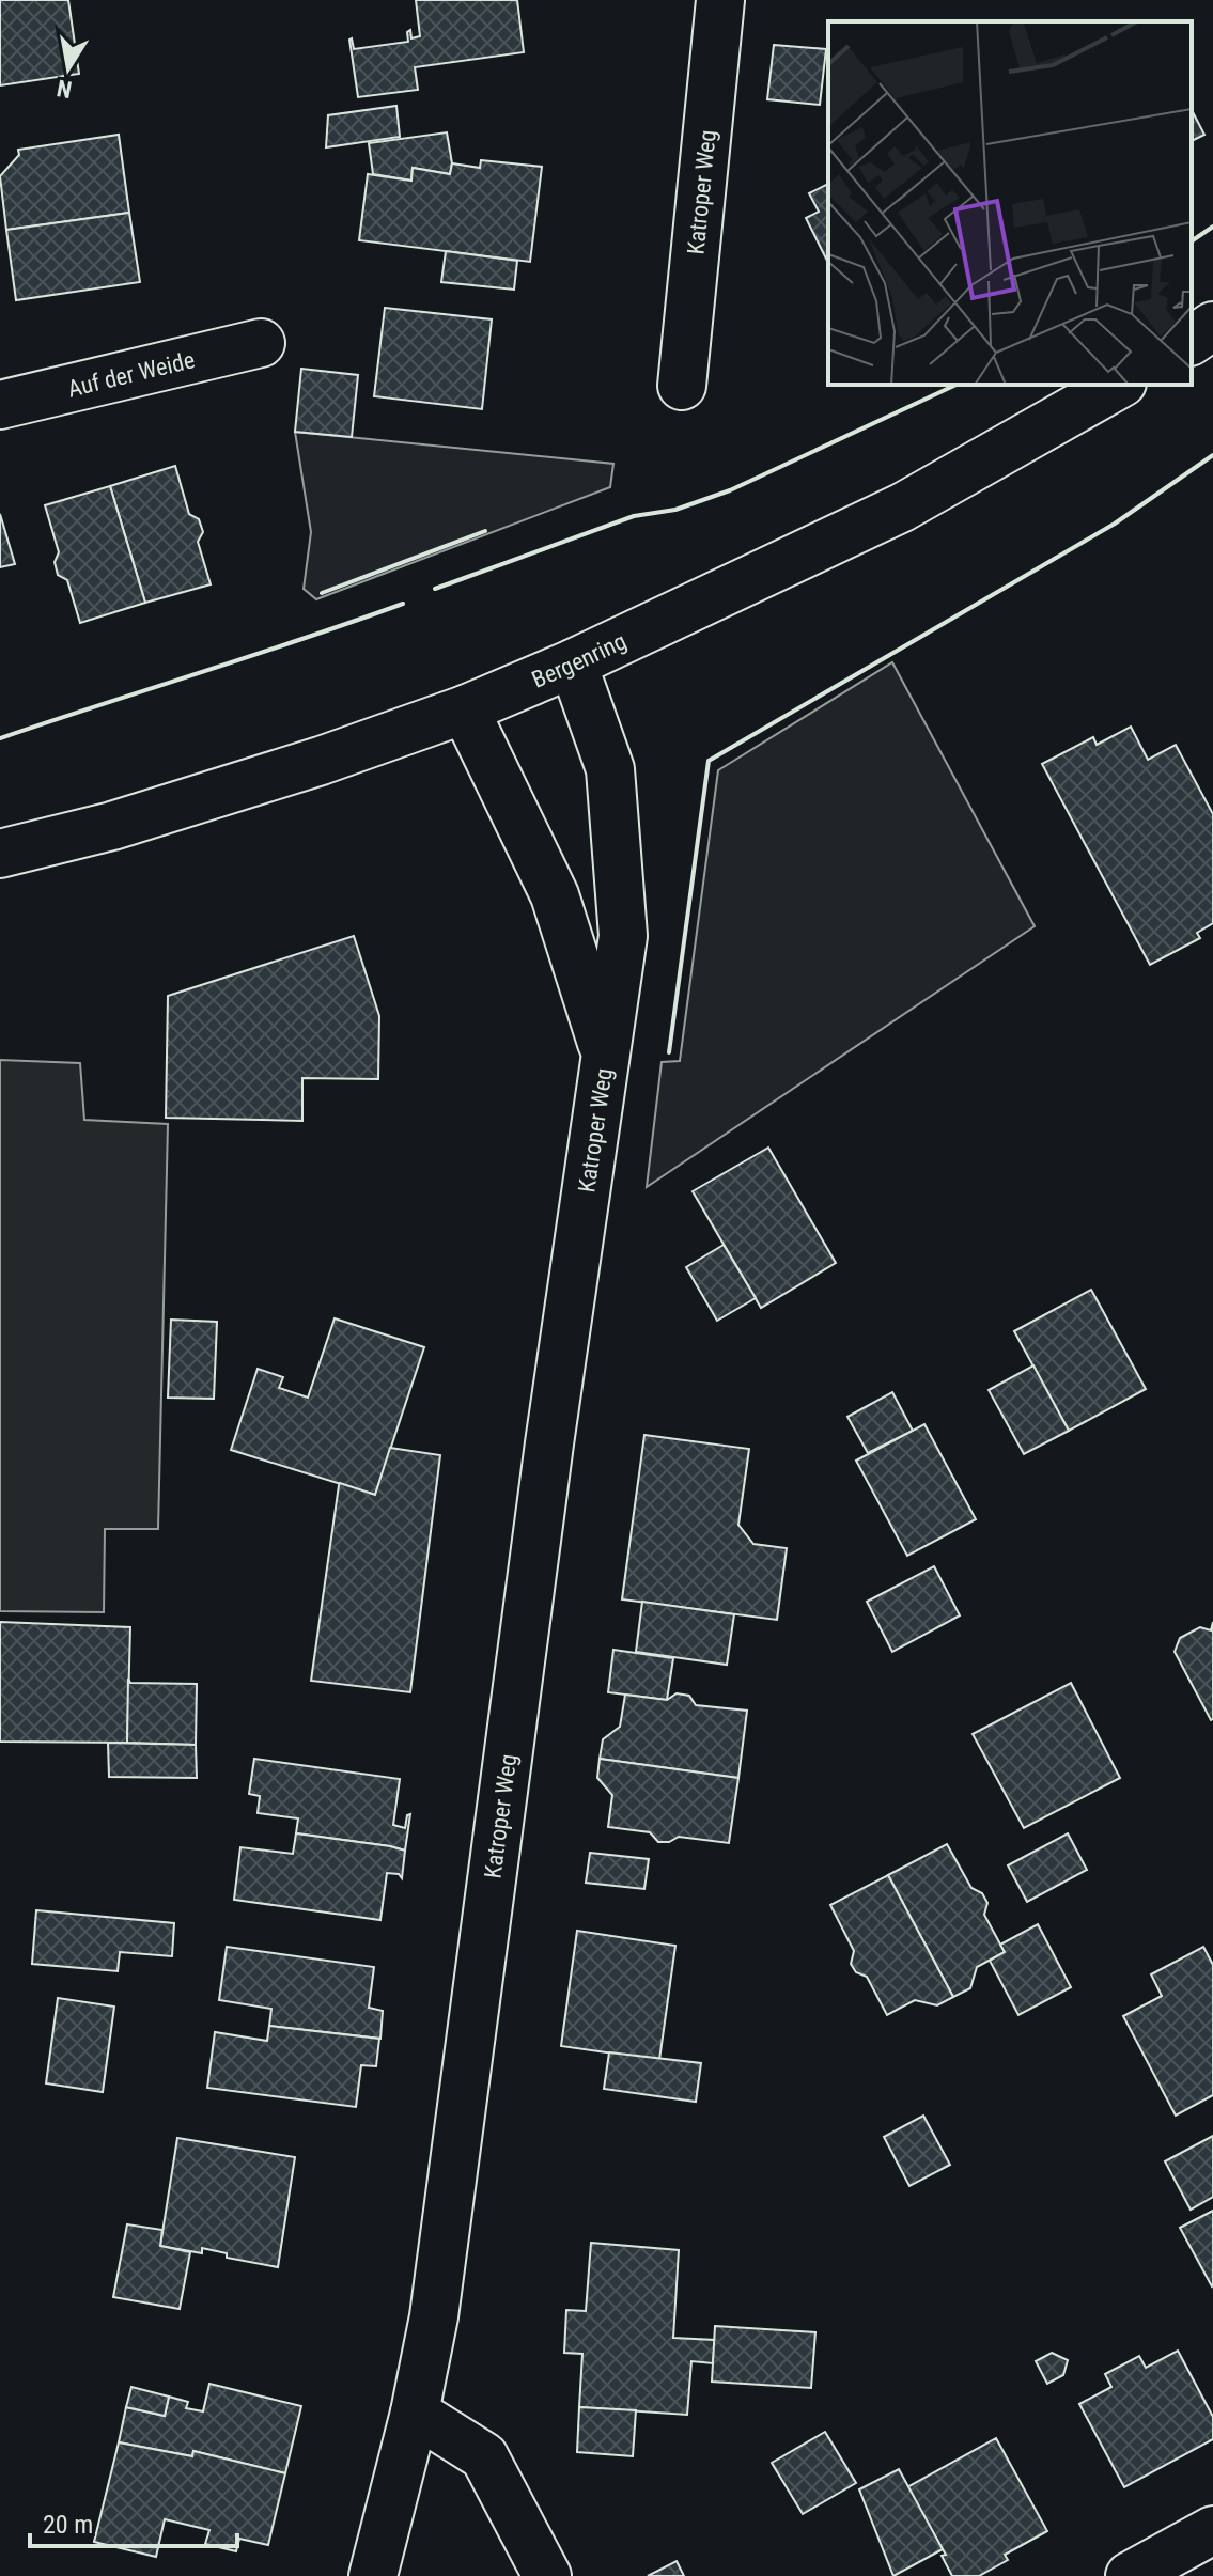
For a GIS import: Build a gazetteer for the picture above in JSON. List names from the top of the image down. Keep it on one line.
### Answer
{"streets":{"street":["Katroper Weg","Auf der Weide","Bergenring"]},"crossings":[["Katroper Weg","Bergenring"]],"scale_bar":"20 m","north":"bottom"}
